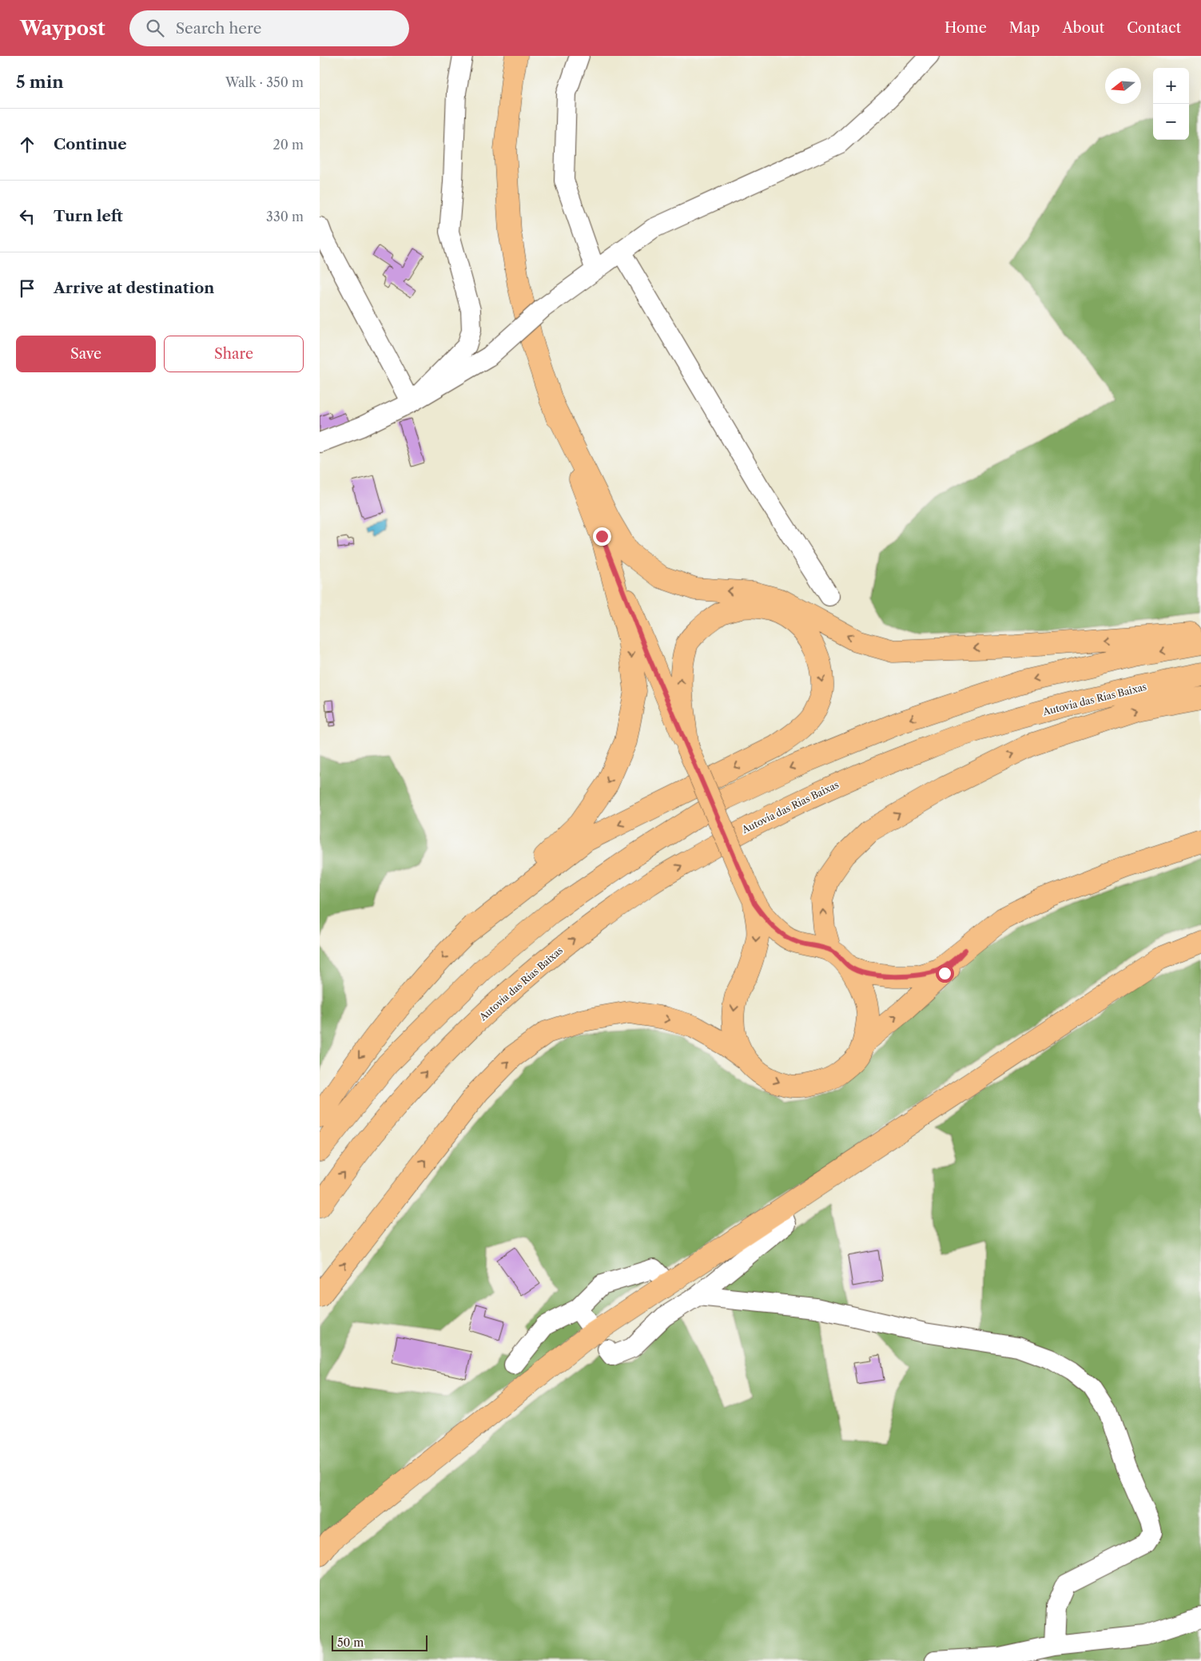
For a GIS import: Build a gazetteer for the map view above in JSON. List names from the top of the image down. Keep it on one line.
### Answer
{"streets":{"main road":["Autovía das Rías Baixas"]},"scale_bar":"50 m","north":"left","page":{"header":"Waypost","search":"Search here","nav":["Home","Map","About","Contact"],"heading":["5 min","Walk · 350 m"],"map_buttons":["+","−"],"list":[["Continue","20 m"],["Turn left","330 m"],"Arrive at destination"],"buttons":["Save","Share"],"scale":"50 m"}}
